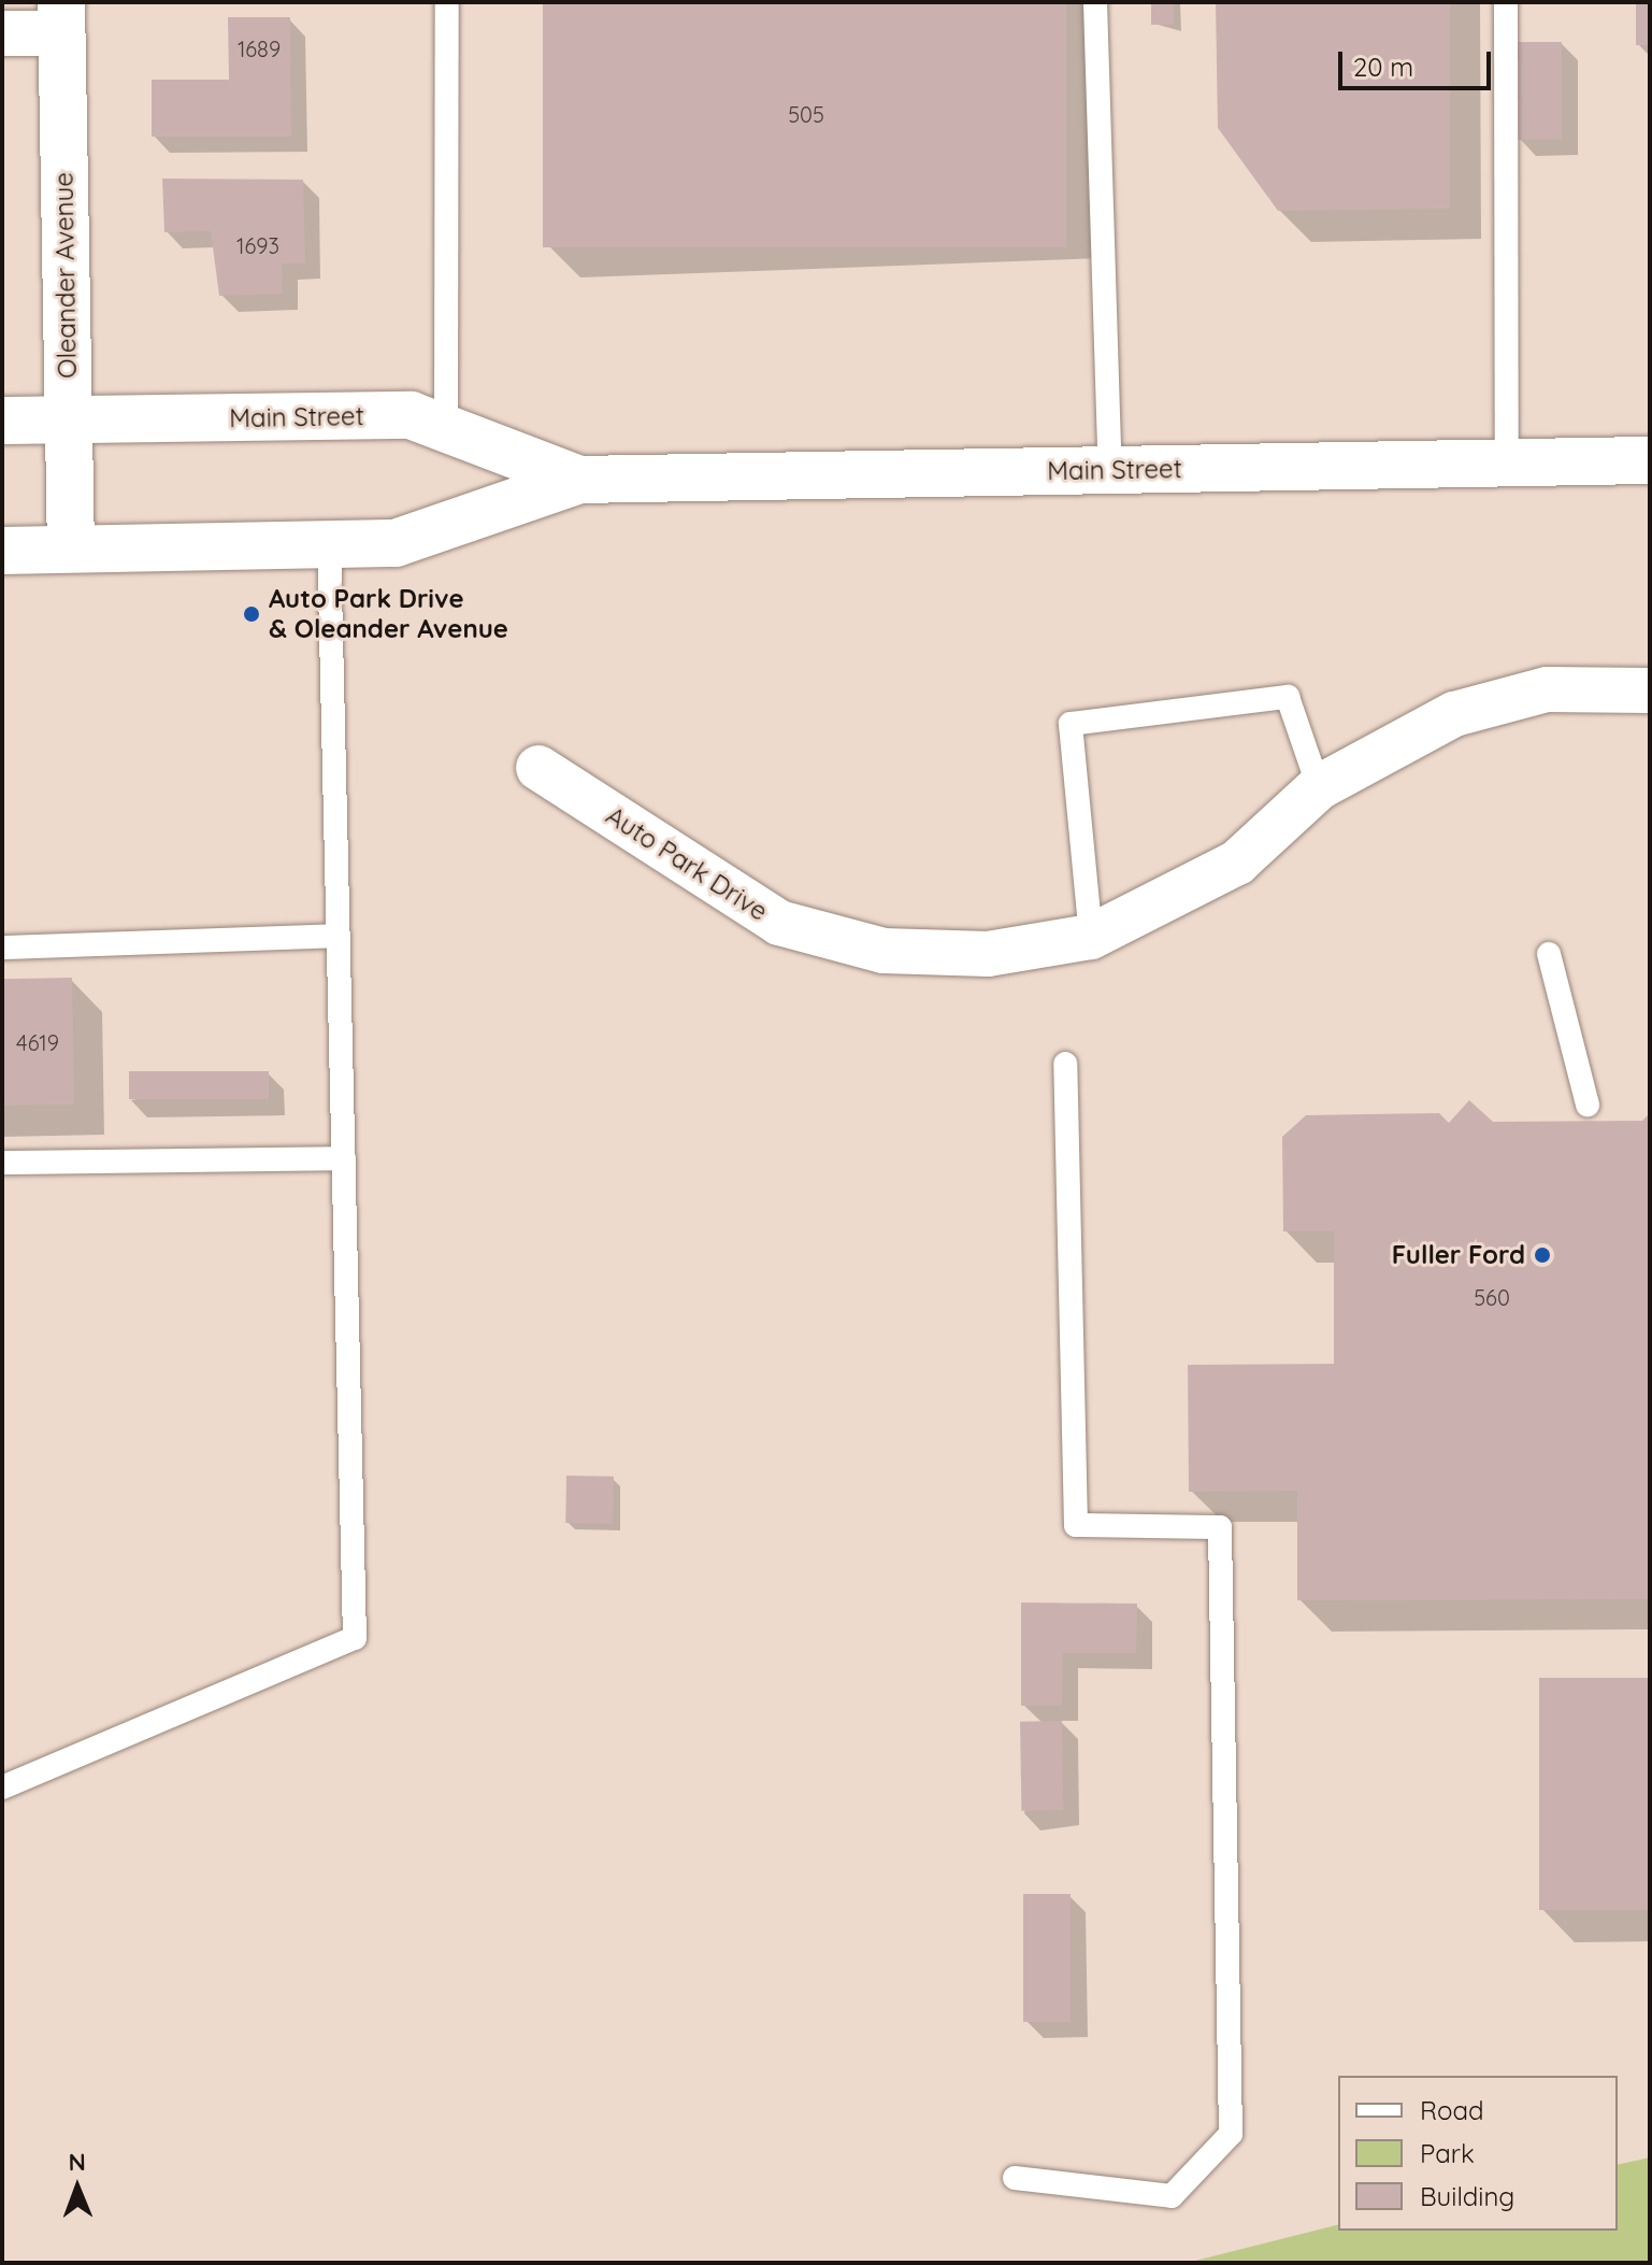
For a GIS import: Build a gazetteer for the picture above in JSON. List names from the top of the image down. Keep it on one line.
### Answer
{"streets":{"main road":["Oleander Avenue","Main Street"],"street":["Auto Park Drive"]},"crossings":[["Oleander Avenue","Main Street"]],"places":["Auto Park Drive & Oleander Avenue","Fuller Ford"],"house_numbers":["1689","505","1693","4619","560"],"legend":["Road","Park","Building"],"scale_bar":"20 m","north":"top"}
